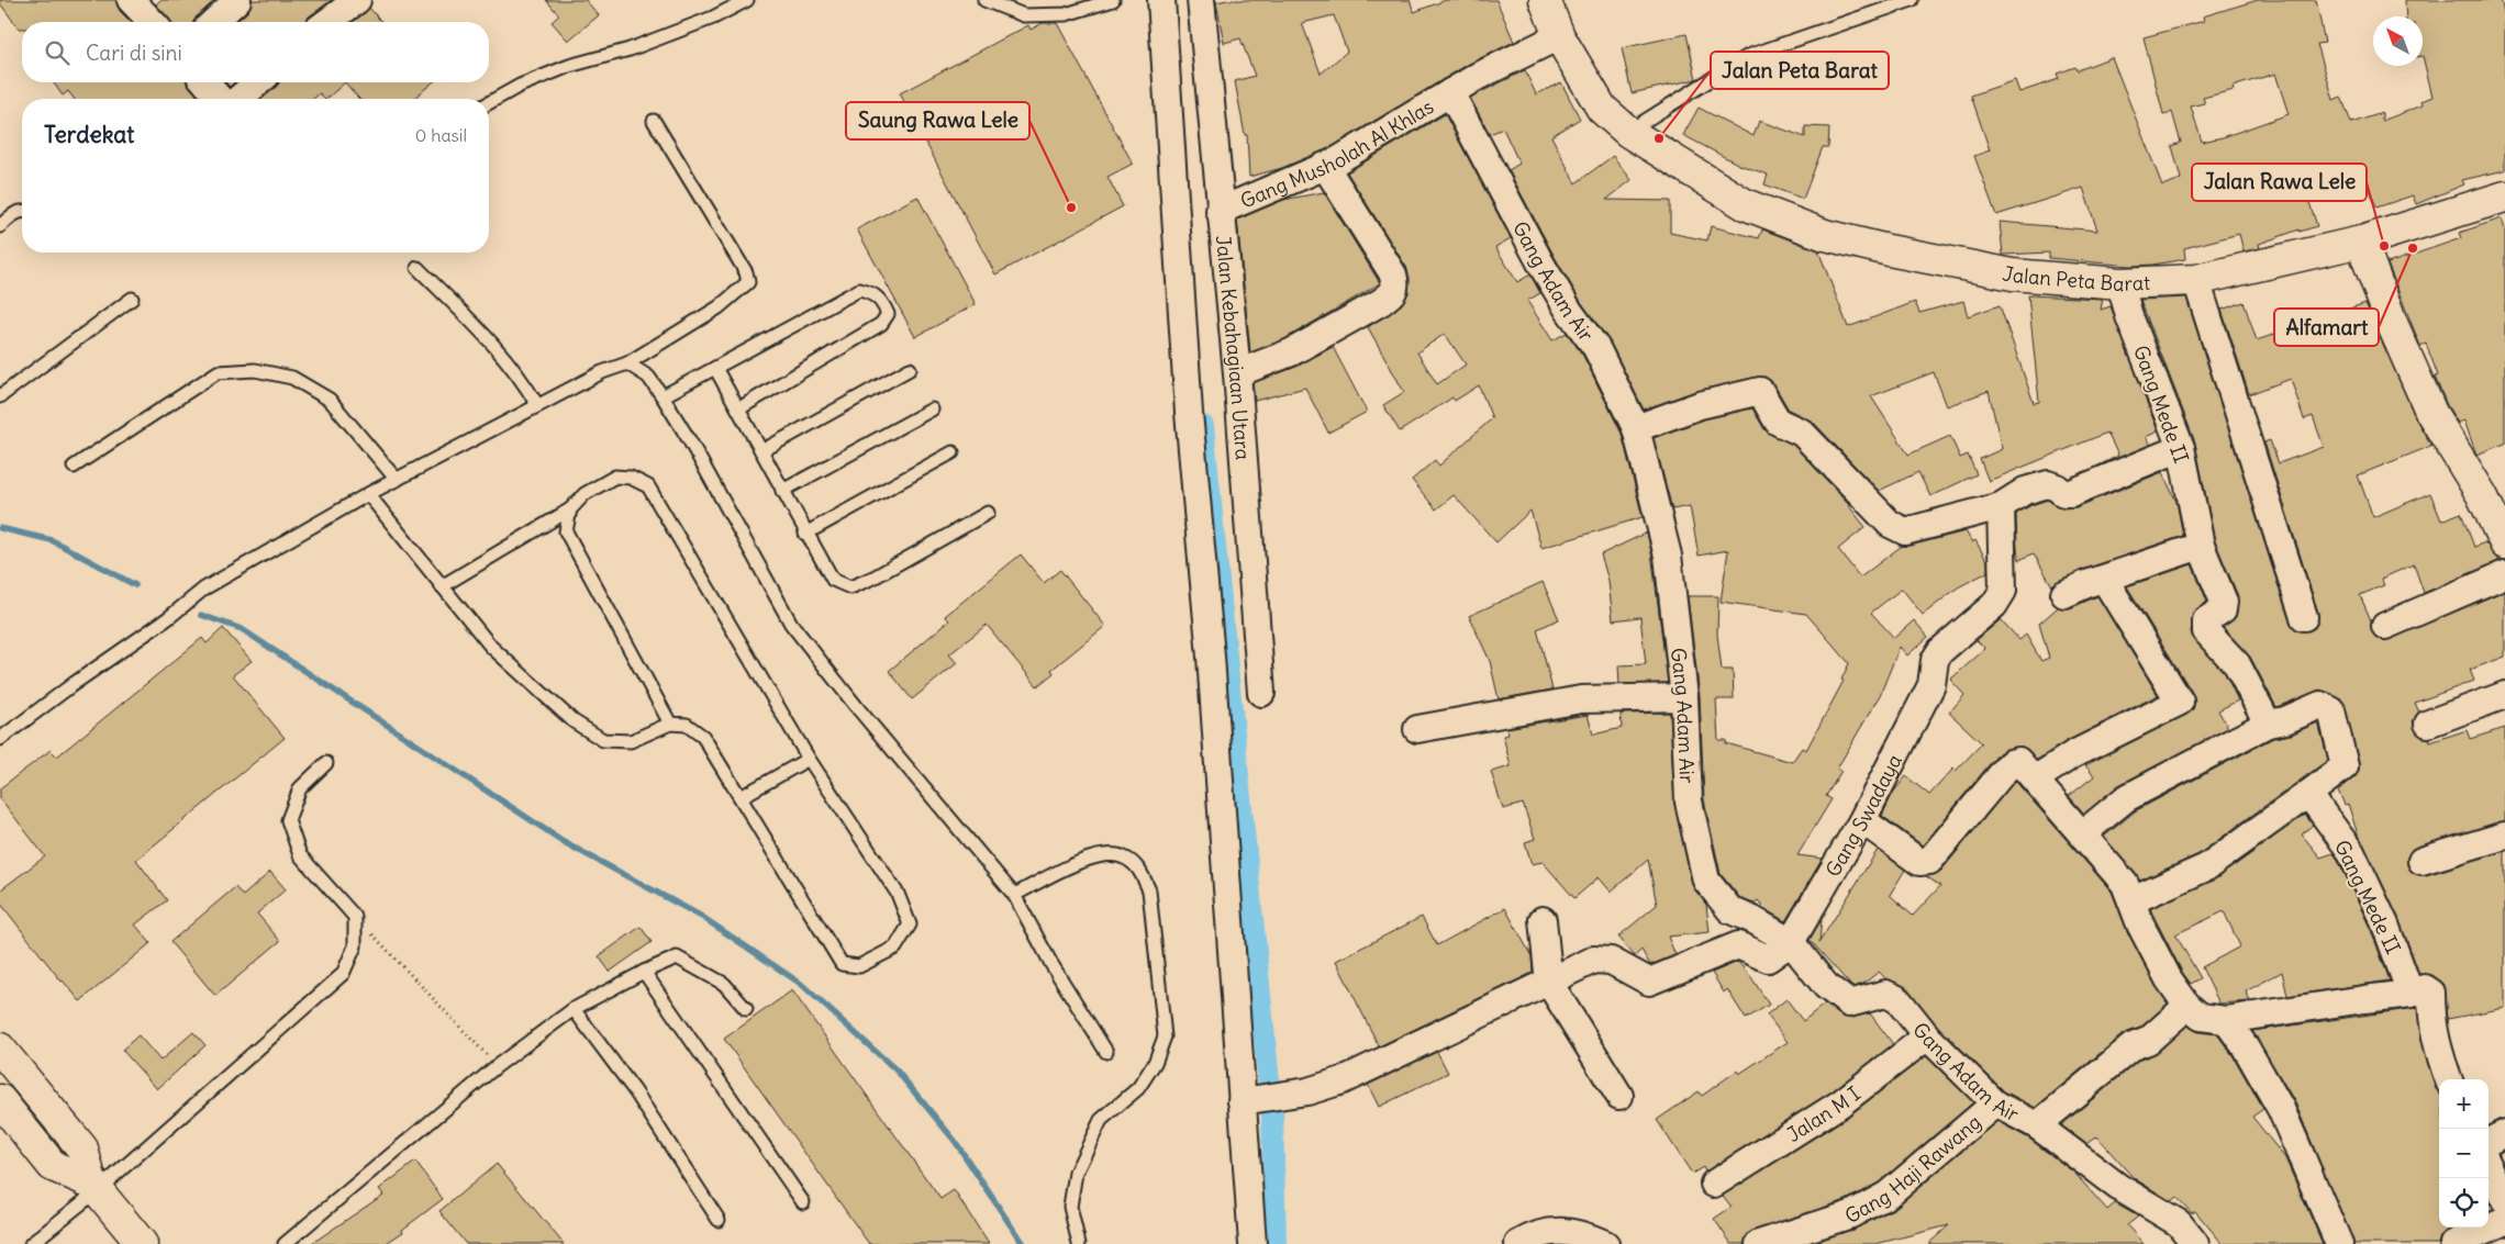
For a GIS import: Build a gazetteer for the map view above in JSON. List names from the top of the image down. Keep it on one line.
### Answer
{"streets":{"main road":["Jalan Peta Barat"],"street":["Gang Musholah Al Khlas","Gang Adam Air","Jalan Kebahagiaan Utara","Gang Mede II","Gang Swadaya","Jalan M I","Gang Haji Rawang"]},"crossings":[["Gang Musholah Al Khlas","Gang Adam Air"],["Gang Musholah Al Khlas","Jalan Kebahagiaan Utara"],["Jalan Peta Barat","Gang Mede II"],["Gang Adam Air","Gang Swadaya"],["Gang Adam Air","Jalan M I"],["Gang Adam Air","Gang Haji Rawang"]],"places":["Jalan Peta Barat","Saung Rawa Lele","Jalan Rawa Lele","Alfamart"],"north":"top left","page":{"search":"Cari di sini","heading":["Terdekat","0 hasil"],"map_buttons":["+","−"]}}
